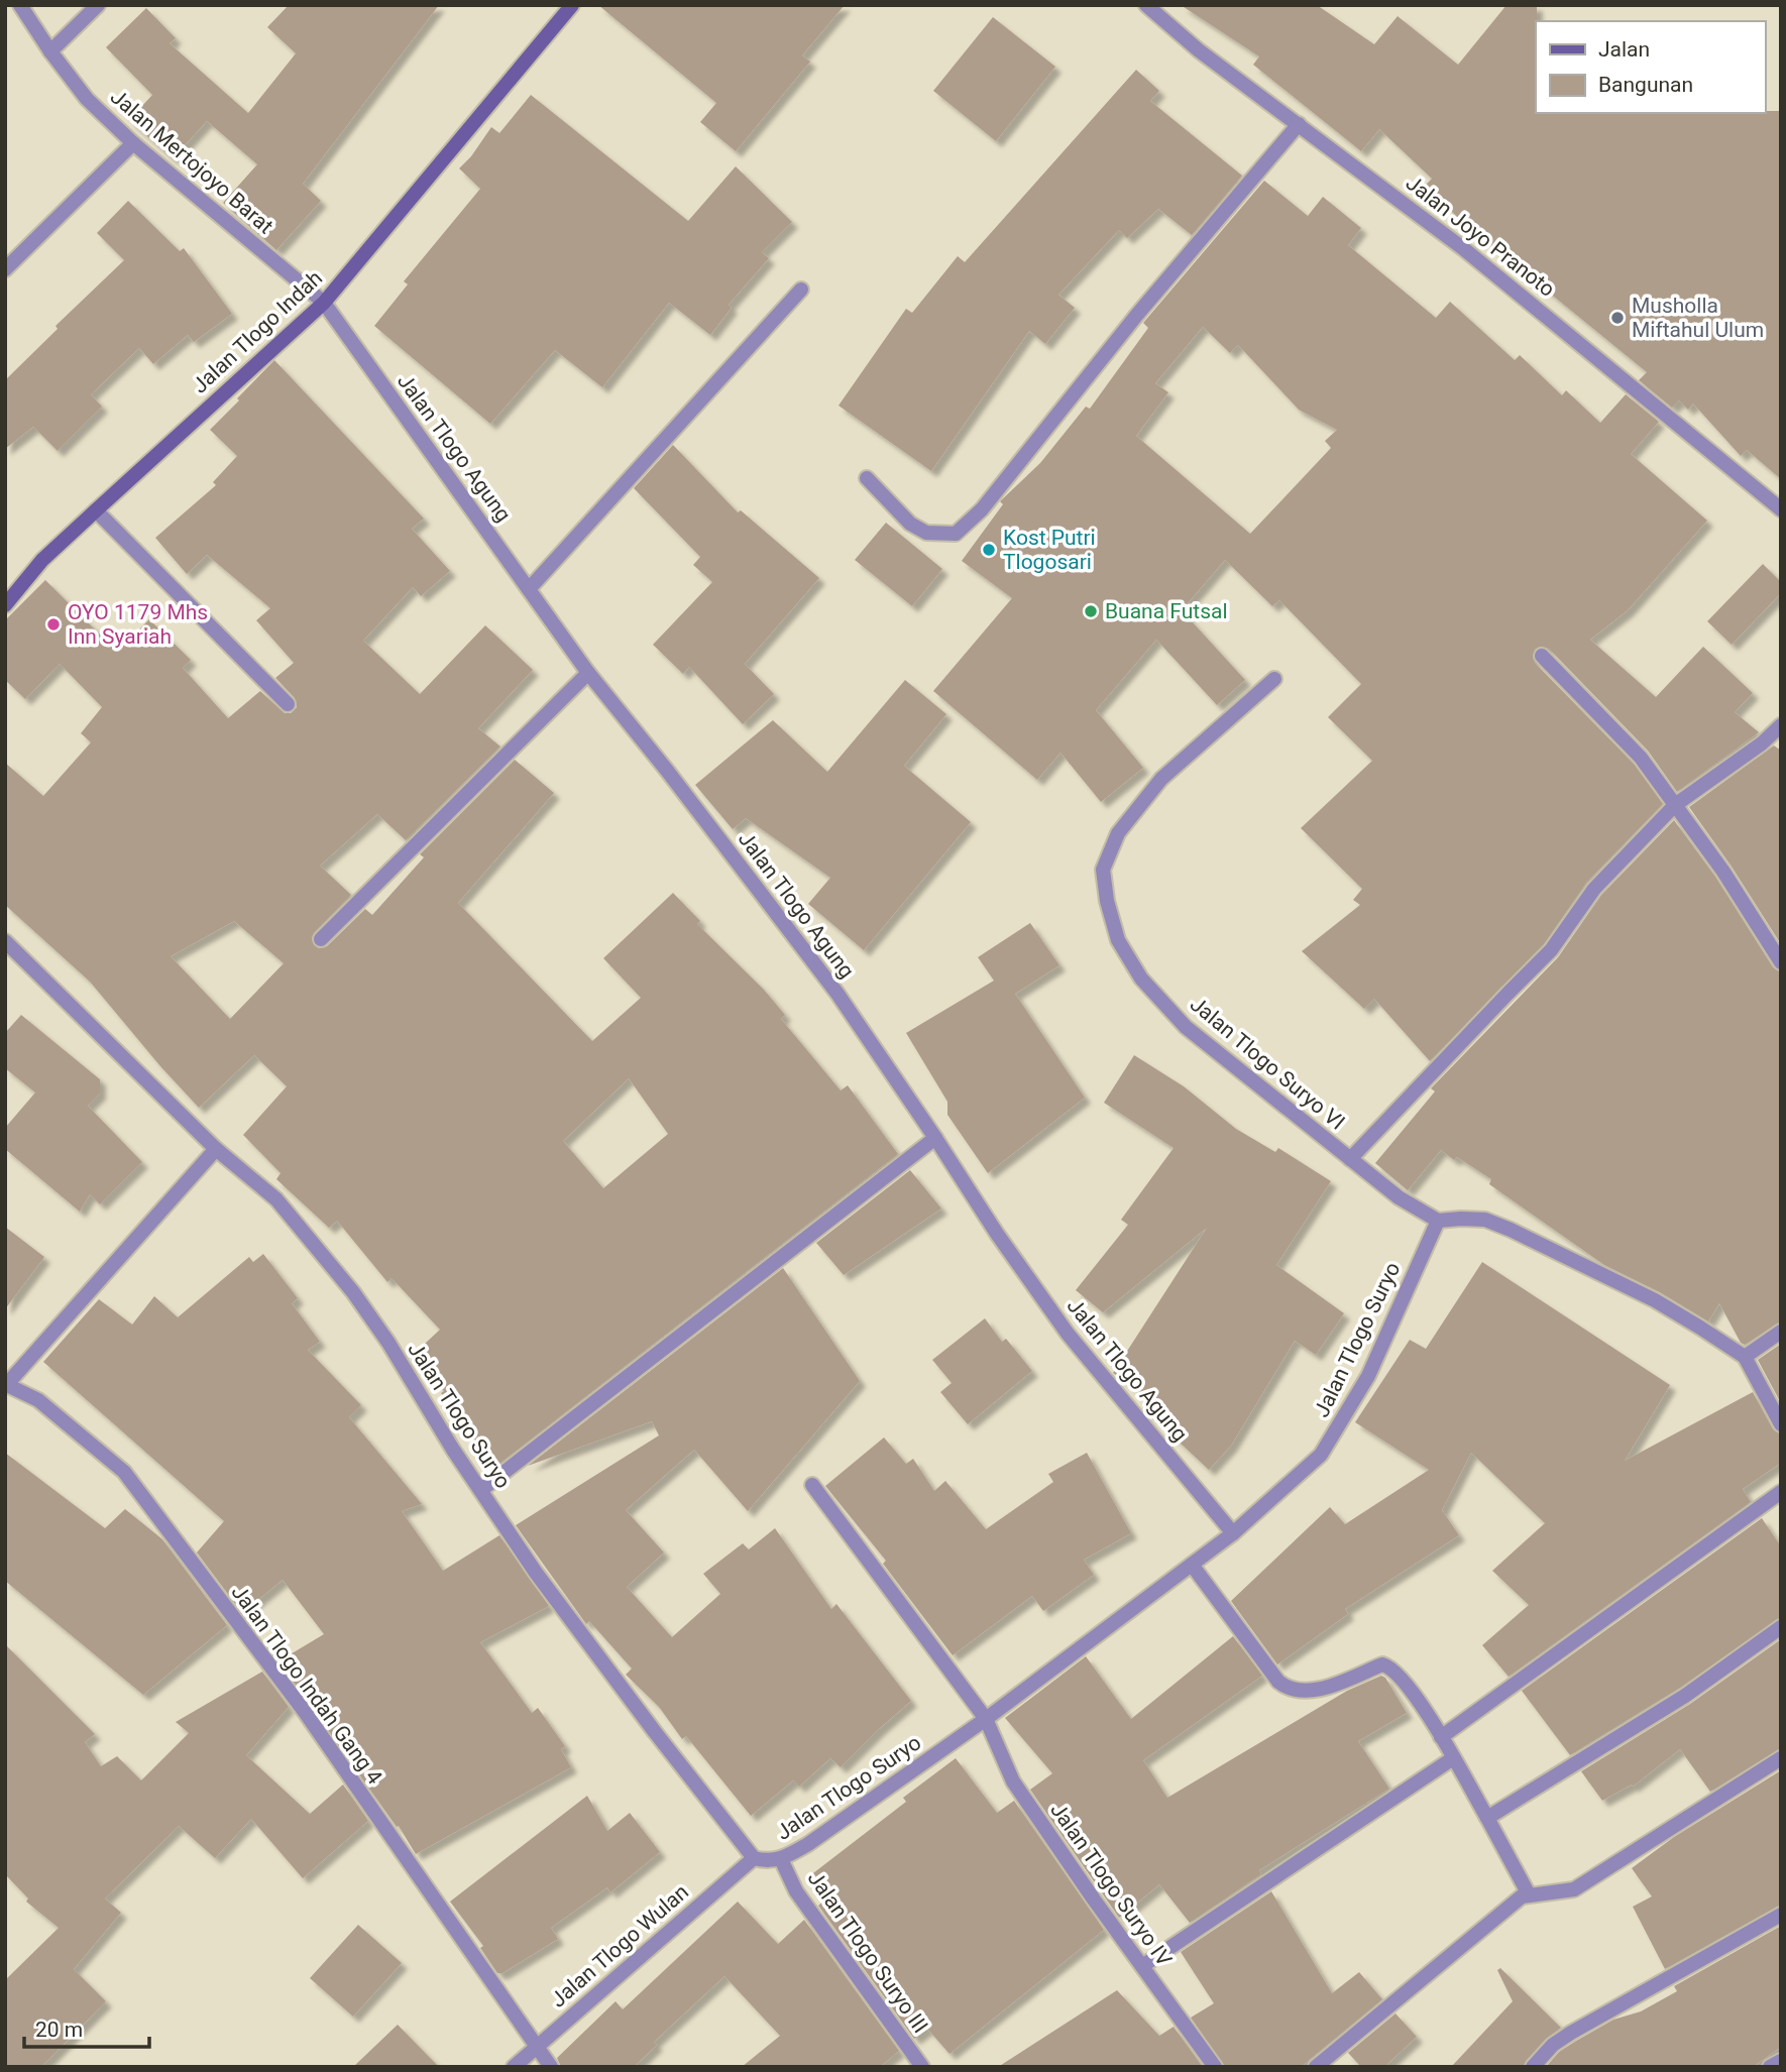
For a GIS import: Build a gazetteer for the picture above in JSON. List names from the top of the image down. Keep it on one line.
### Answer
{"streets":{"street":["Jalan Mertojoyo Barat","Jalan Joyo Pranoto","Jalan Tlogo Indah","Jalan Tlogo Agung","Jalan Tlogo Suryo VI","Jalan Tlogo Suryo","Jalan Tlogo Indah Gang 4","Jalan Tlogo Suryo IV","Jalan Tlogo Wulan","Jalan Tlogo Suryo III"]},"crossings":[["Jalan Mertojoyo Barat","Jalan Tlogo Indah"],["Jalan Mertojoyo Barat","Jalan Tlogo Agung"],["Jalan Tlogo Indah","Jalan Tlogo Agung"],["Jalan Tlogo Agung","Jalan Tlogo Suryo"],["Jalan Tlogo Suryo VI","Jalan Tlogo Suryo"],["Jalan Tlogo Suryo","Jalan Tlogo Suryo IV"],["Jalan Tlogo Suryo","Jalan Tlogo Wulan"],["Jalan Tlogo Suryo","Jalan Tlogo Suryo III"],["Jalan Tlogo Indah Gang 4","Jalan Tlogo Wulan"]],"places":["Musholla Miftahul Ulum","Kost Putri Tlogosari","Buana Futsal","OYO 1179 Mhs Inn Syariah"],"legend":["Jalan","Bangunan"],"scale_bar":"20 m"}
